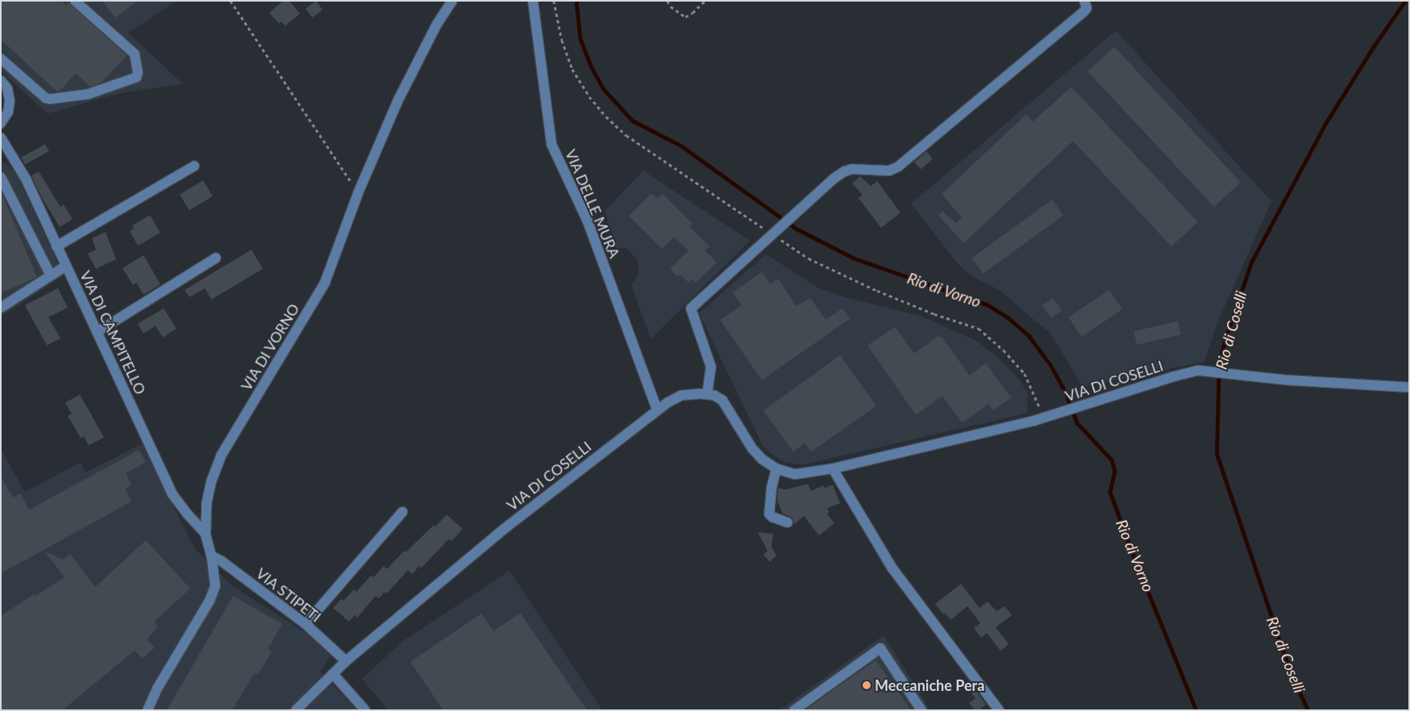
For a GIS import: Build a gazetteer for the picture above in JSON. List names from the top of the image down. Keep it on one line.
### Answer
{"streets":{"street":["VIA DELLE MURA","VIA DI CAMPITELLO","VIA DI VORNO","VIA DI COSELLI","VIA STIPETI"]},"crossings":[["VIA DELLE MURA","VIA DI COSELLI"],["VIA DI CAMPITELLO","VIA DI VORNO"],["VIA DI VORNO","VIA STIPETI"],["VIA DI COSELLI","VIA STIPETI"]],"water":["Rio di Vorno","Rio di Coselli"],"places":["Meccaniche Pera"]}
